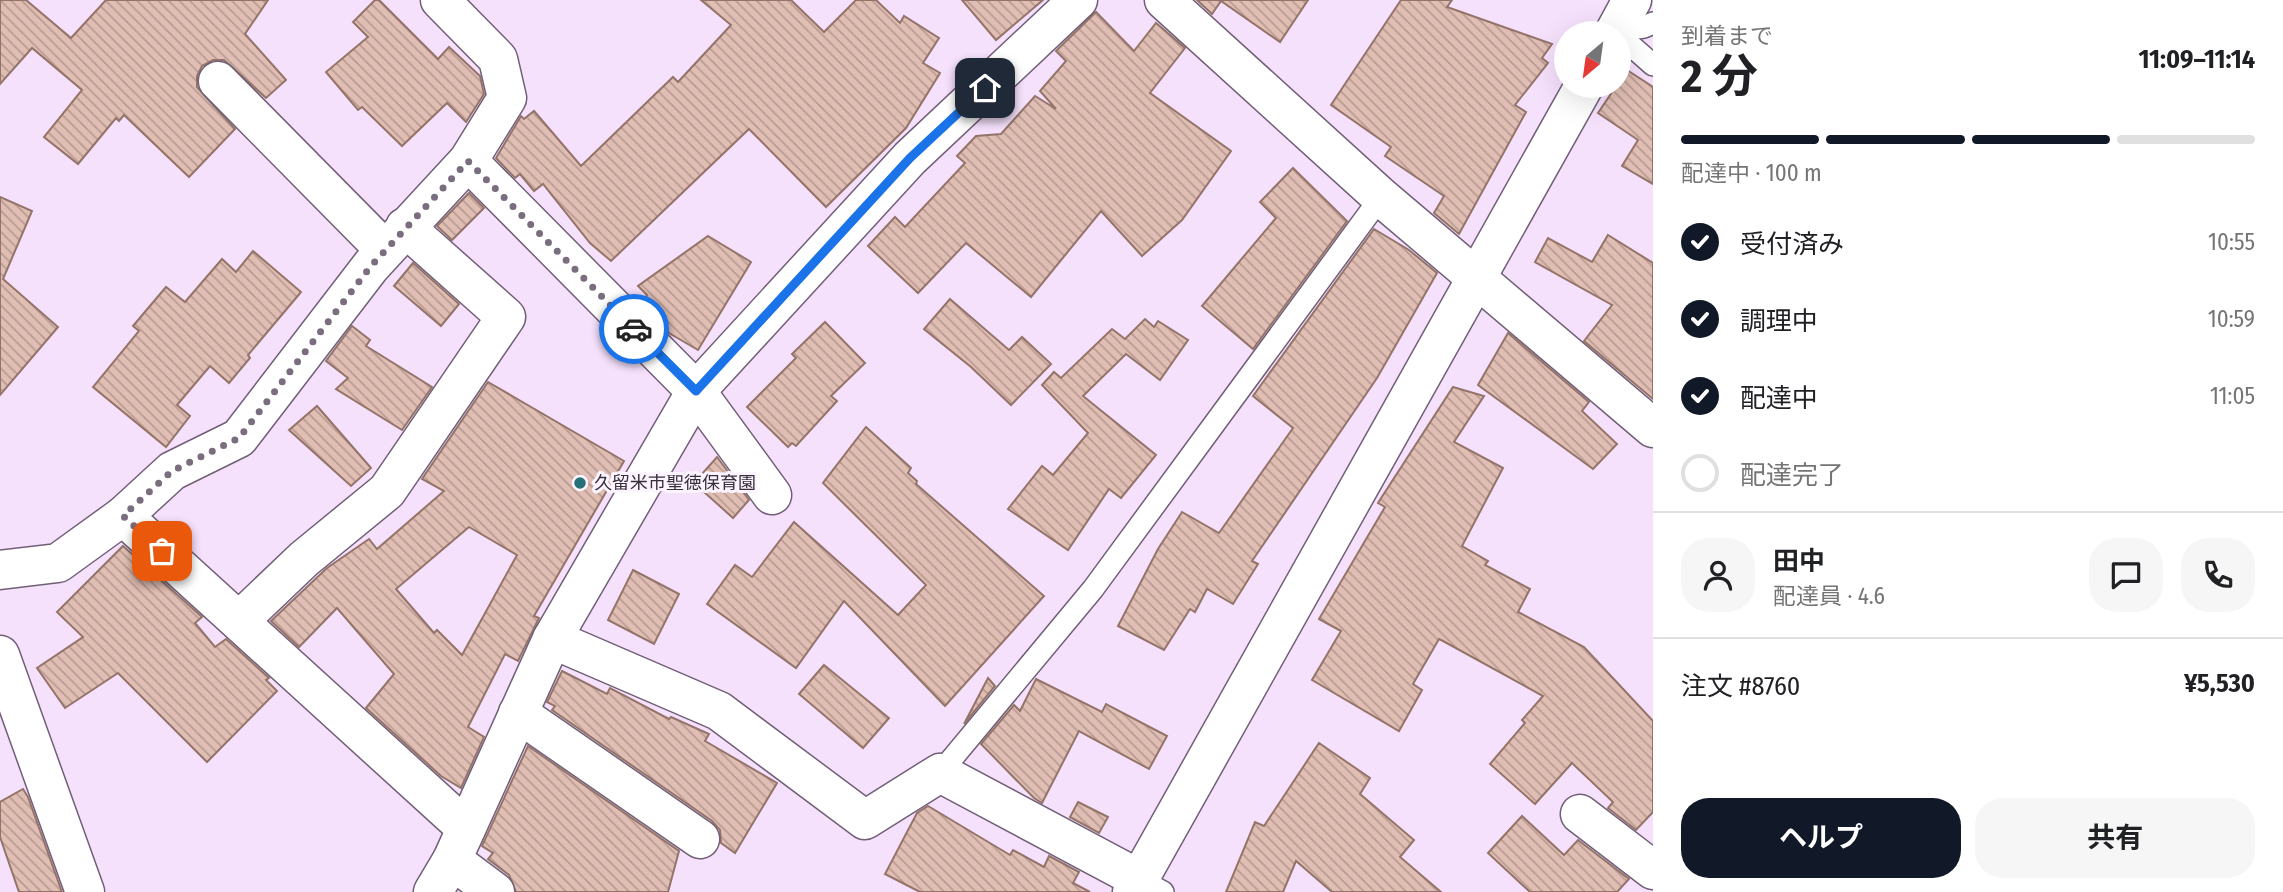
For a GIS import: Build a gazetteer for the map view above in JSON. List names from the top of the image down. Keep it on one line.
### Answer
{"places":["久留米市聖徳保育園"],"north":"bottom left","page":{"heading":["2 分","到着まで","11:09–11:14"],"panel":["田中","配達員 · 4.6","注文 #8760","¥5,530"],"bar":"配達中 · 100 m","list":[["受付済み","10:55"],["調理中","10:59"],["配達中","11:05"],"配達完了"],"buttons":["ヘルプ","共有"]}}
